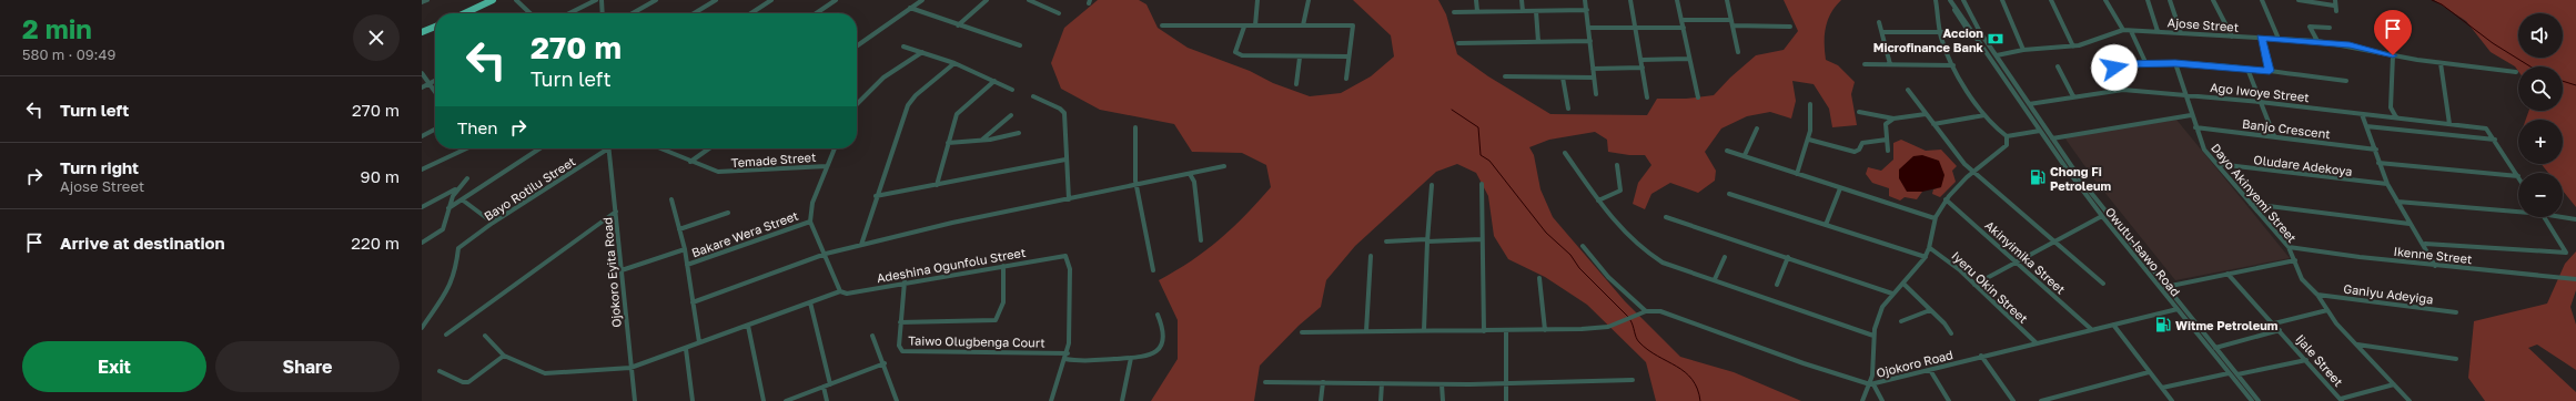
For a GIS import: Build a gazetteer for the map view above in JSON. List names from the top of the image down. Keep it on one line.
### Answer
{"streets":{"street":["Ajose Street","Ago Iwoye Street","Banjo Crescent","Temade Street","Oludare Adekoya","Bayo Rotilu Street","Dayo Akinyemi Street","Bakare Wera Street","Owutu-Isawo Road","Ikenne Street","Akinyimika Street","Adeshina Ogunfolu Street","Ojokoro Eyita Road","Iyeru Okin Street","Ganiyu Adeyiga","Taiwo Olugbenga Court","Ijale Street","Ojokoro Road"]},"crossings":[["Ajose Street","Owutu-Isawo Road"],["Ago Iwoye Street","Dayo Akinyemi Street"],["Ago Iwoye Street","Owutu-Isawo Road"],["Banjo Crescent","Dayo Akinyemi Street"],["Oludare Adekoya","Dayo Akinyemi Street"],["Dayo Akinyemi Street","Ikenne Street"],["Dayo Akinyemi Street","Ganiyu Adeyiga"],["Owutu-Isawo Road","Ojokoro Road"],["Akinyimika Street","Ojokoro Road"],["Adeshina Ogunfolu Street","Ojokoro Eyita Road"],["Adeshina Ogunfolu Street","Taiwo Olugbenga Court"],["Iyeru Okin Street","Ojokoro Road"]],"places":{"bank":["Accion Microfinance Bank"],"fuel station":["Chong Fi Petroleum","Witme Petroleum"]},"page":{"heading":["2 min","580 m · 09:49"],"map_buttons":["+","−"],"turn":["270 m","Turn left"],"list":[{"name":"Turn left","value":"270 m"},{"name":"Turn right","note":"Ajose Street","value":"90 m"},{"name":"Arrive at destination","value":"220 m"}],"then":"Then","buttons":["Exit","Share"]}}
